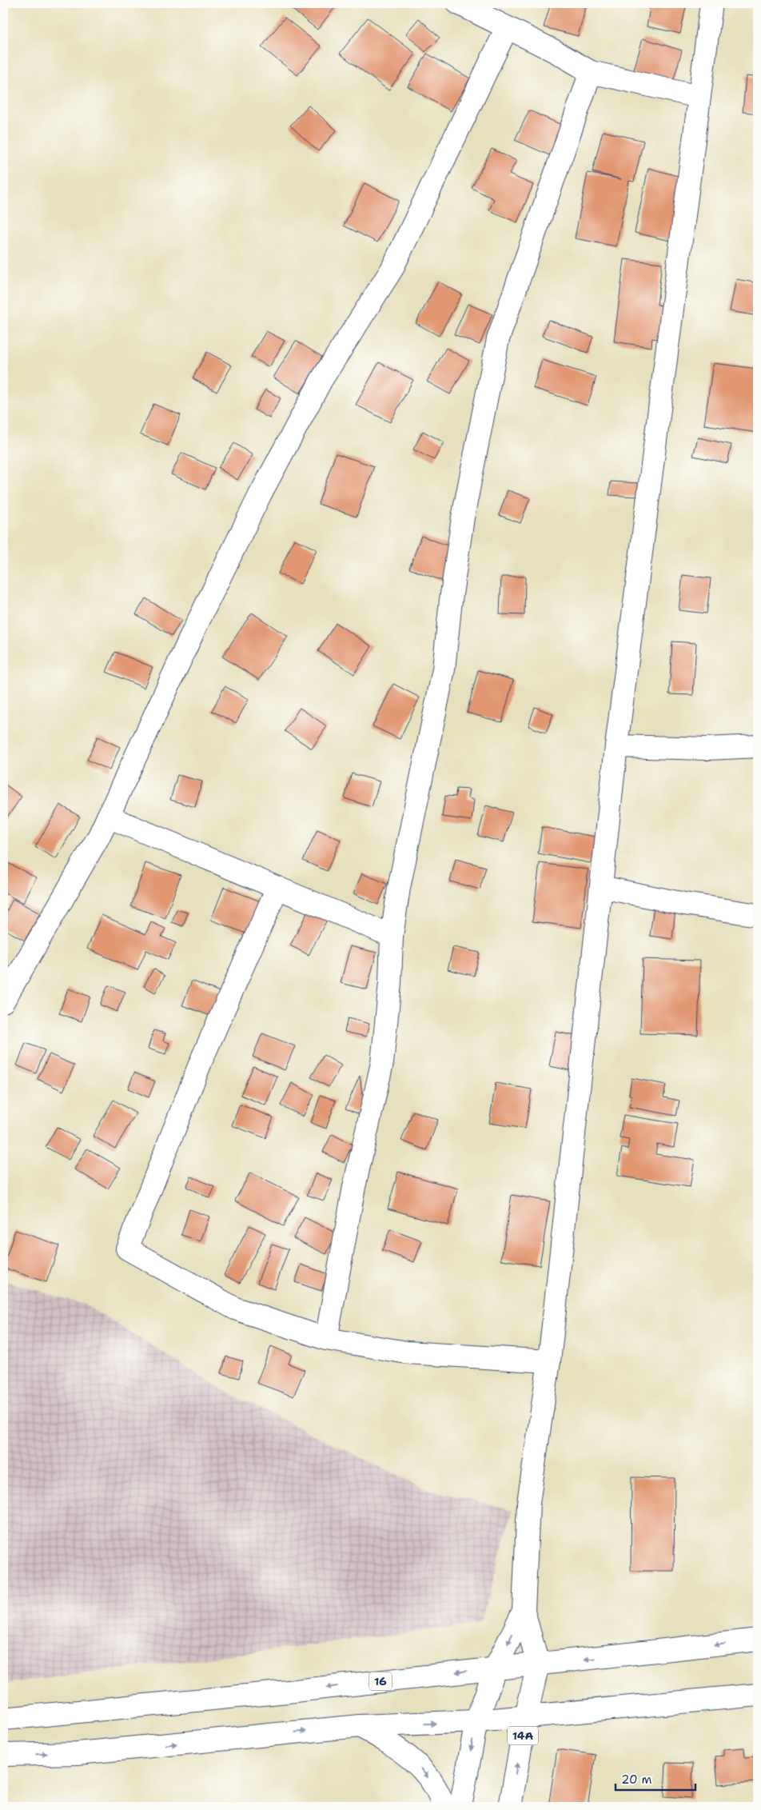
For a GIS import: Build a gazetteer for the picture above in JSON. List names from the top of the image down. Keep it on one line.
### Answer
{"streets":{"main road":["16","14A"]},"crossings":[["16","14A"]],"scale_bar":"20 m"}
